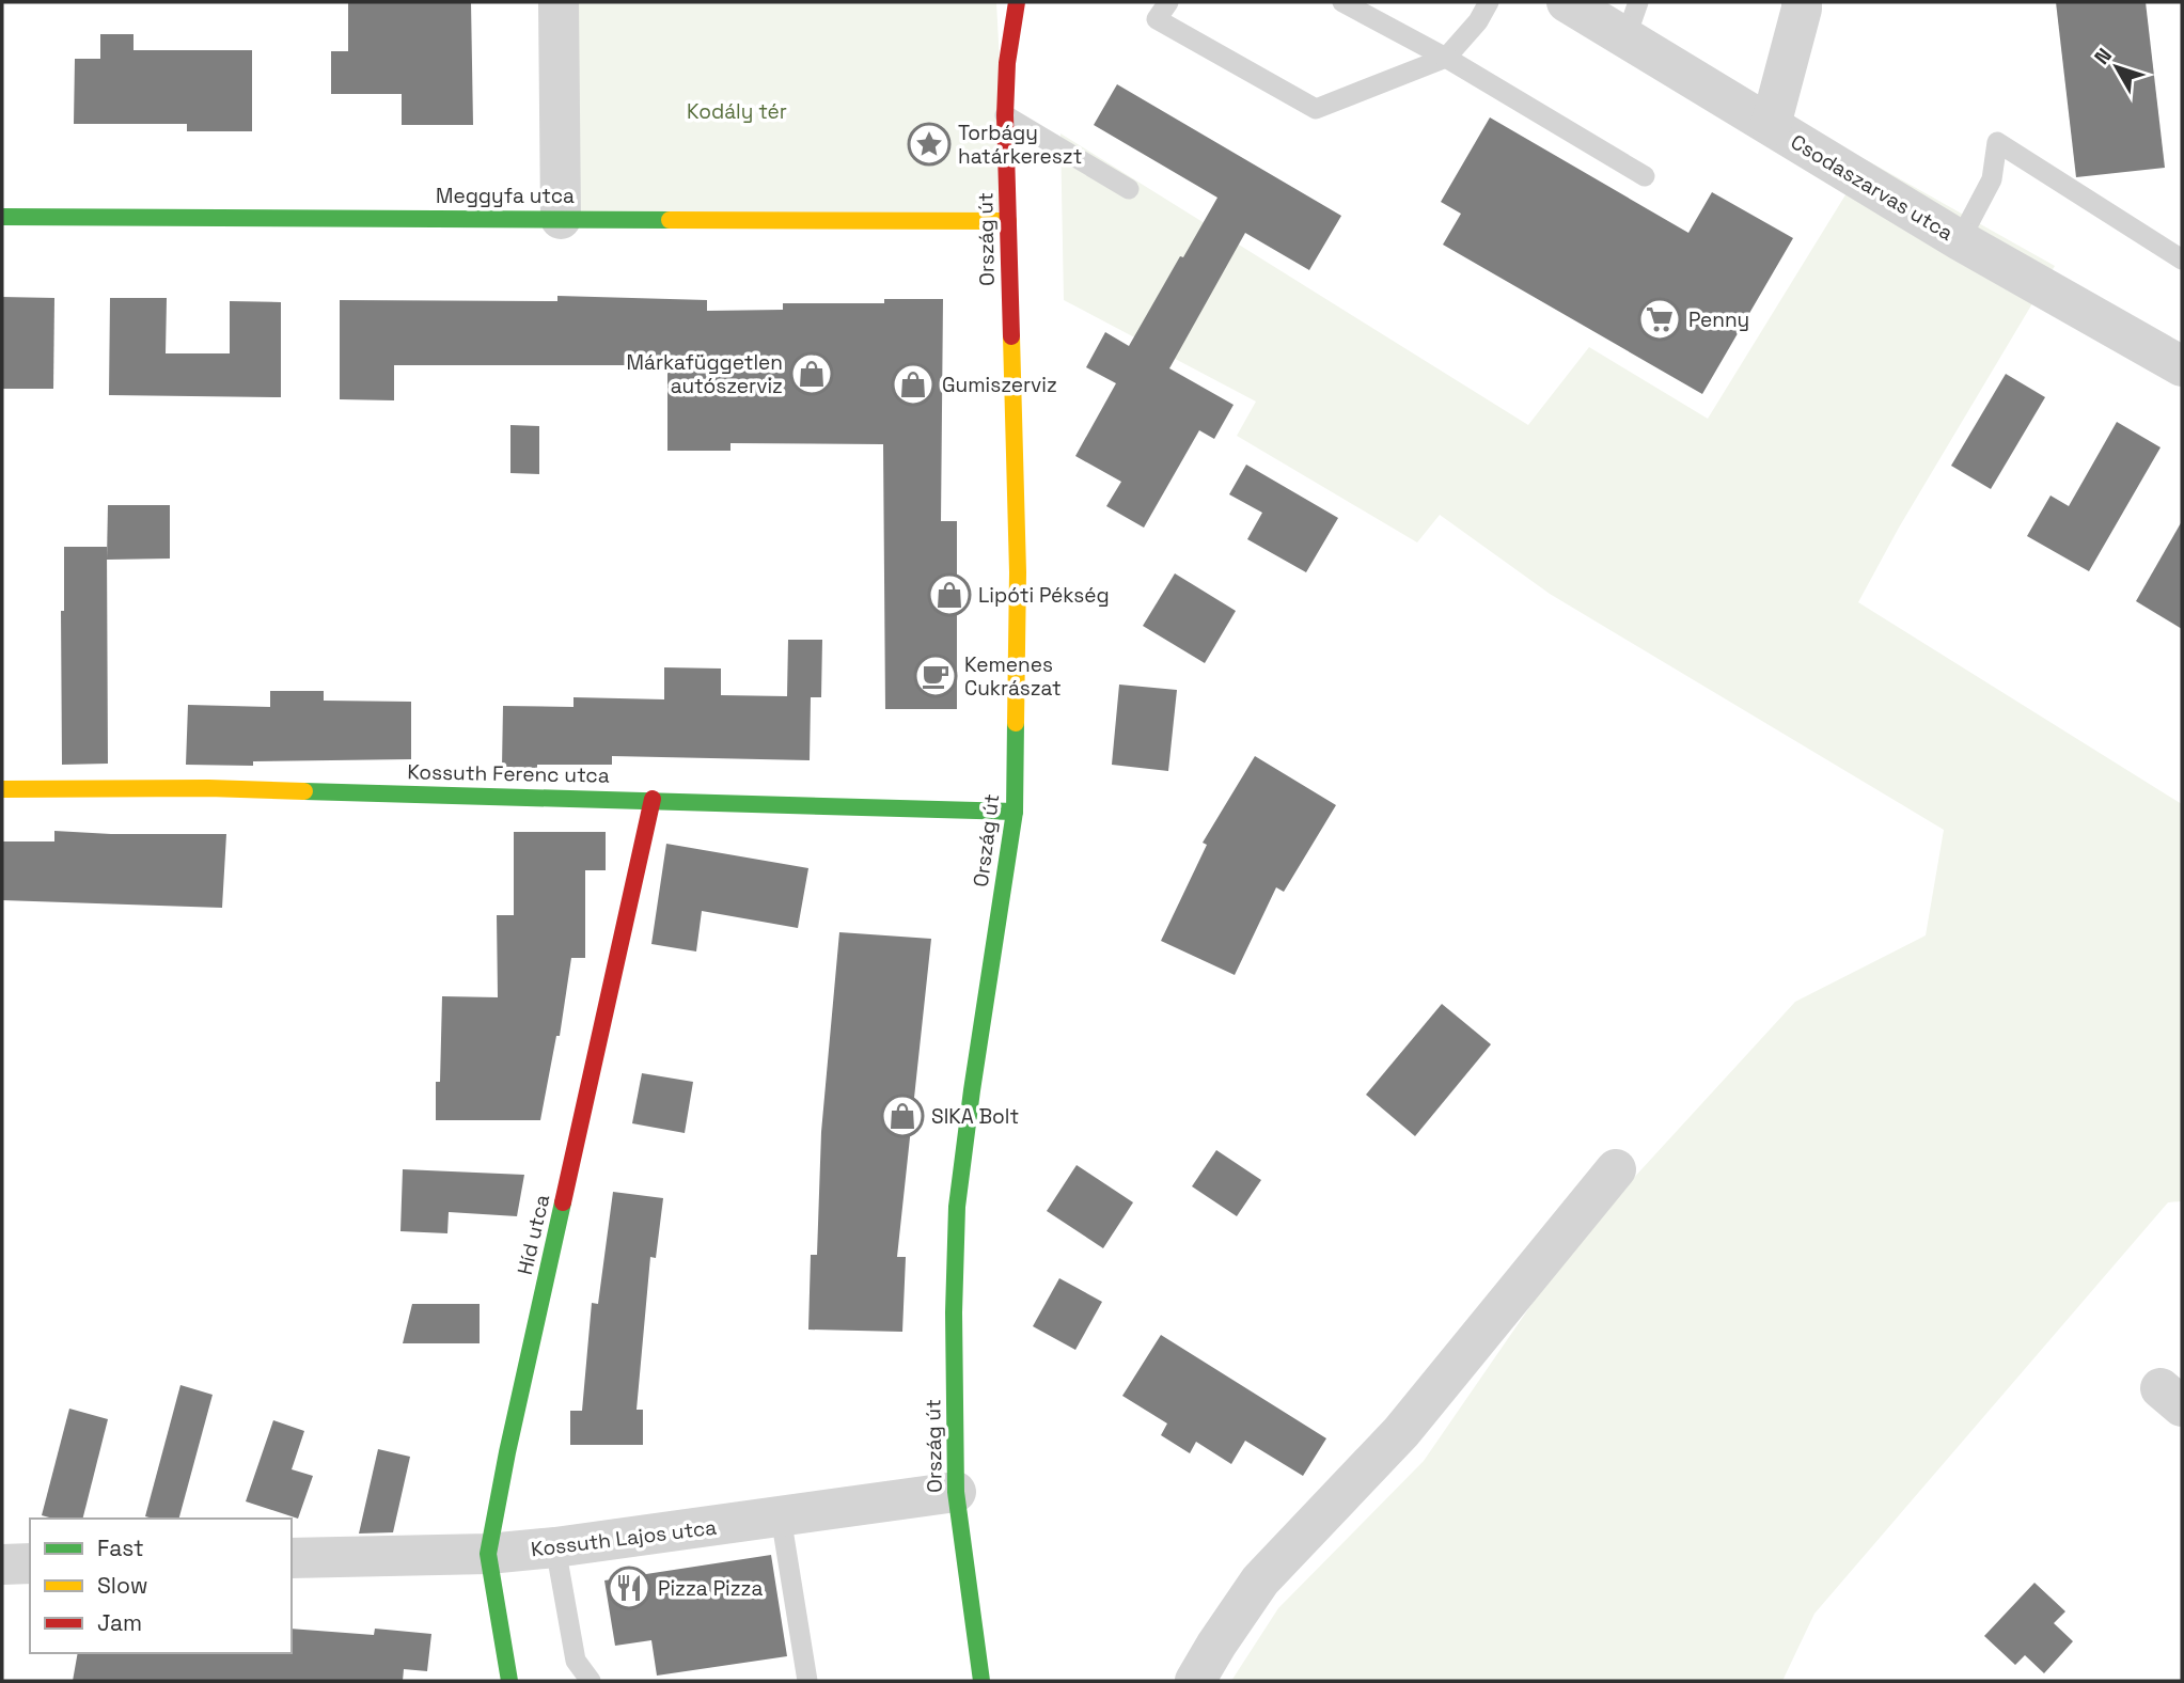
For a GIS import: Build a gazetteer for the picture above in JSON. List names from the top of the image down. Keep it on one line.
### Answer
{"streets":{"street":["Csodaszarvas utca","Meggyfa utca","Ország út","Kossuth Ferenc utca","Híd utca","Kossuth Lajos utca"]},"crossings":[["Meggyfa utca","Ország út"],["Ország út","Kossuth Ferenc utca"],["Ország út","Kossuth Lajos utca"],["Kossuth Ferenc utca","Híd utca"],["Híd utca","Kossuth Lajos utca"]],"parks":["Kodály tér"],"places":{"place":["Torbágy határkereszt"],"supermarket":["Penny"],"shop":["Márkafüggetlen autószerviz","Gumiszerviz","Lipóti Pékség","SIKA Bolt"],"cafe":["Kemenes Cukrászat"],"restaurant":["Pizza Pizza"]},"legend":["Fast","Slow","Jam"],"north":"top left"}
